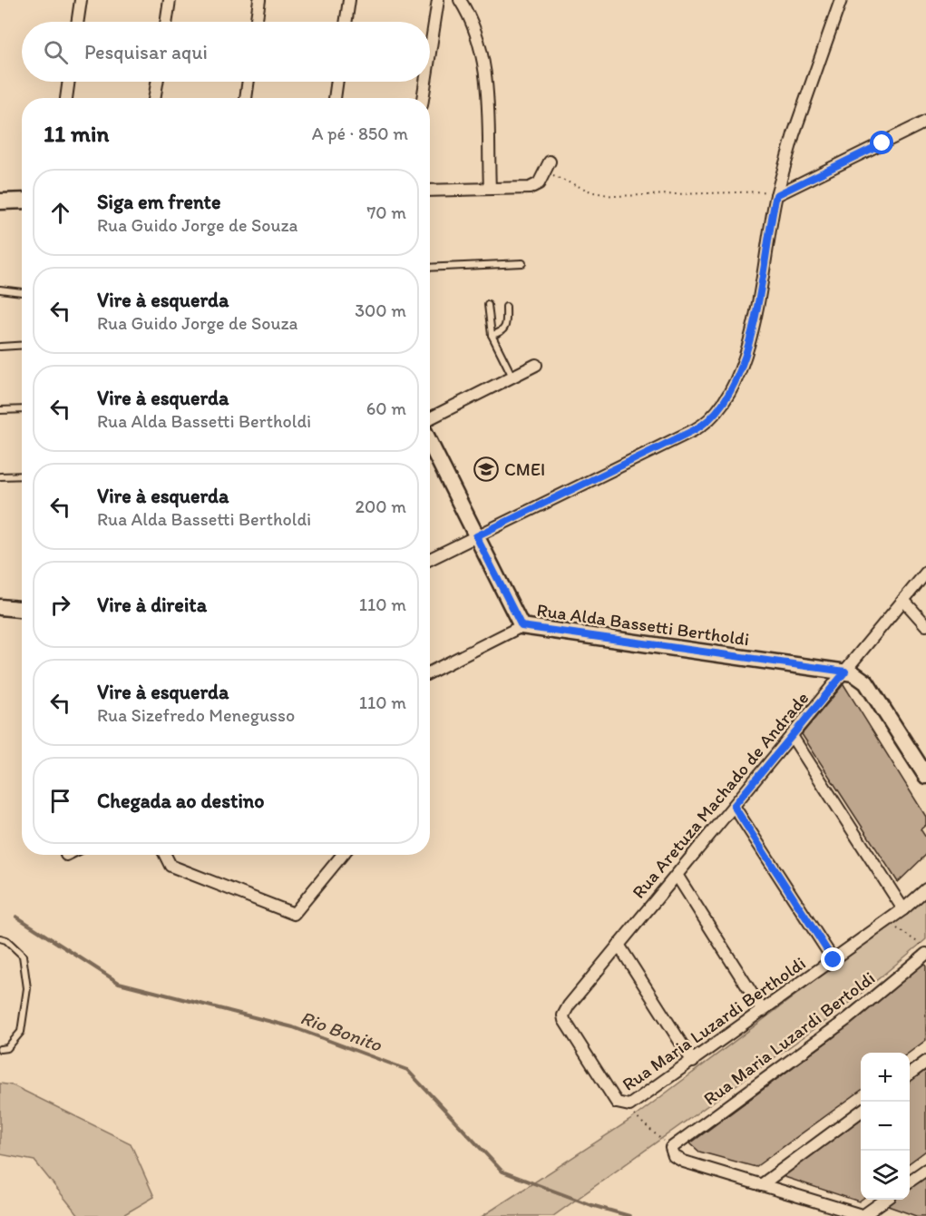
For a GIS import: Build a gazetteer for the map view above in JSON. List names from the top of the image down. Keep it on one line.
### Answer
{"streets":{"street":["Rua Alda Bassetti Bertholdi","Rua Aretuza Machado de Andrade","Rua Maria Luzardi Bertholdi","Rua Maria Luzardi Bertoldi"]},"crossings":[["Rua Alda Bassetti Bertholdi","Rua Aretuza Machado de Andrade"],["Rua Aretuza Machado de Andrade","Rua Maria Luzardi Bertholdi"]],"water":["Rio Bonito"],"places":{"school or university":["CMEI"]},"page":{"search":"Pesquisar aqui","heading":["11 min","A pé · 850 m"],"list":[["Siga em frente","Rua Guido Jorge de Souza","70 m"],["Vire à esquerda","Rua Guido Jorge de Souza","300 m"],["Vire à esquerda","Rua Alda Bassetti Bertholdi","60 m"],["Vire à esquerda","Rua Alda Bassetti Bertholdi","200 m"],["Vire à direita","110 m"],["Vire à esquerda","Rua Sizefredo Menegusso","110 m"],"Chegada ao destino"],"map_buttons":["+","−"]}}
